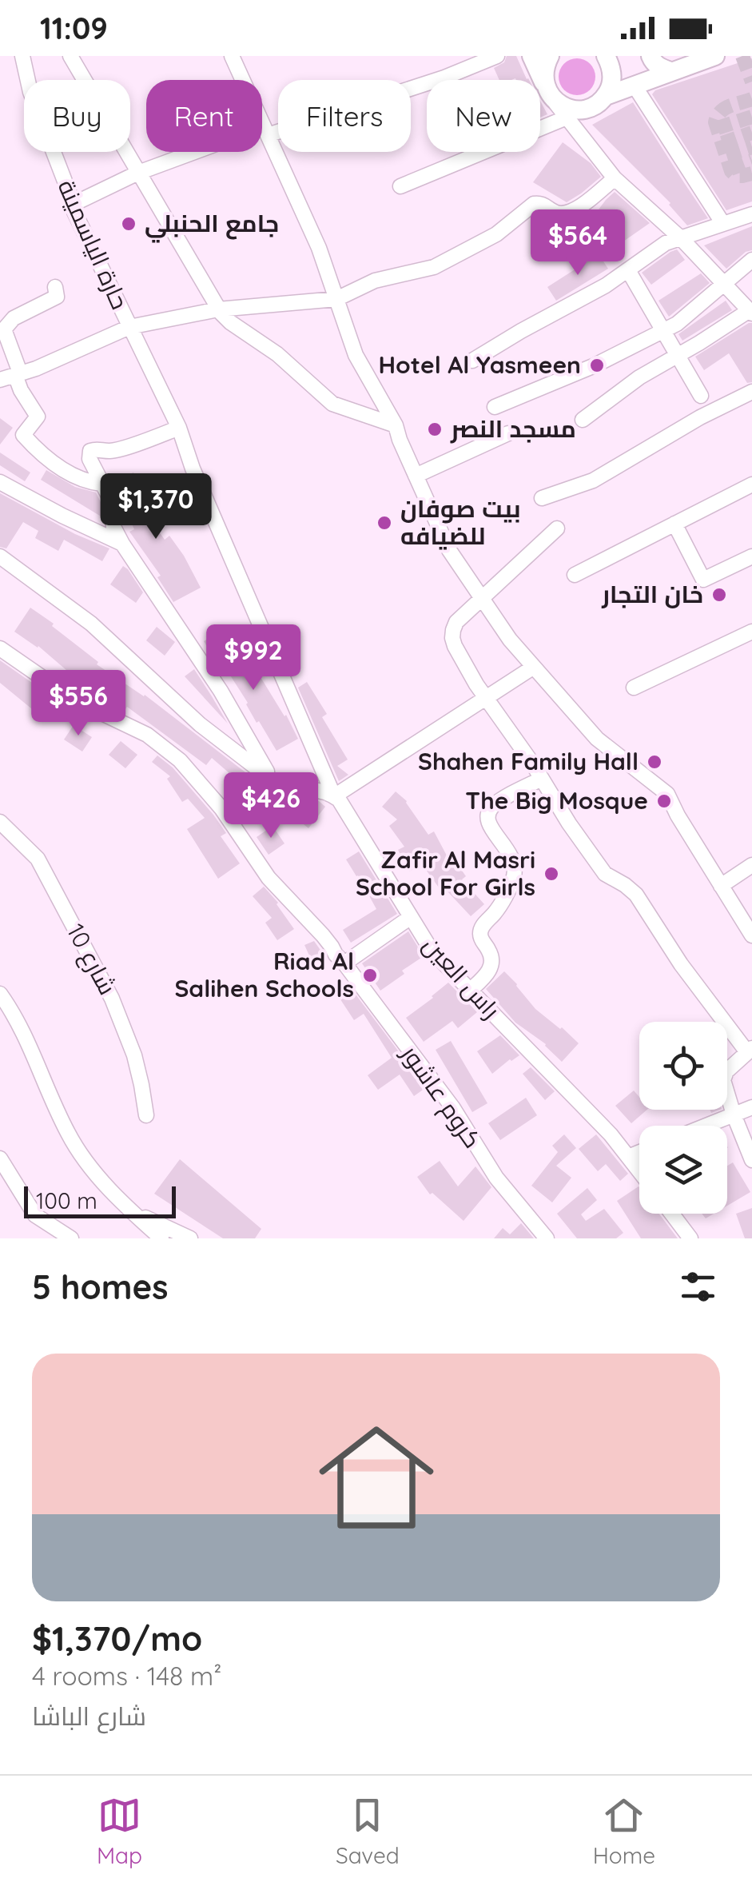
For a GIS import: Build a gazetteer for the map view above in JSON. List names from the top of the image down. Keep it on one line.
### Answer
{"streets":{"street":["حارة الياسمينة","شارع 10","راس العين","كروم عاشور"]},"crossings":[["حارة الياسمينة","راس العين"]],"places":["جامع الحنبلي","Hotel Al Yasmeen","مسجد النصر","بيت صوفان للضيافه","خان التجار","Shahen Family Hall","The Big Mosque","Zafir Al Masri School For Girls","Riad Al Salihen Schools"],"scale_bar":"100 m","page":{"status":"11:09","chip":["Buy","Rent","Filters","New"],"price":["$564","$1,370","$992","$556","$426"],"scale":"100 m","heading":"5 homes","list":[{"name":"$1,370/mo","note":"4 rooms · 148 m² · شارع الباشا"}],"tabs":["Map","Saved","Home"]}}
